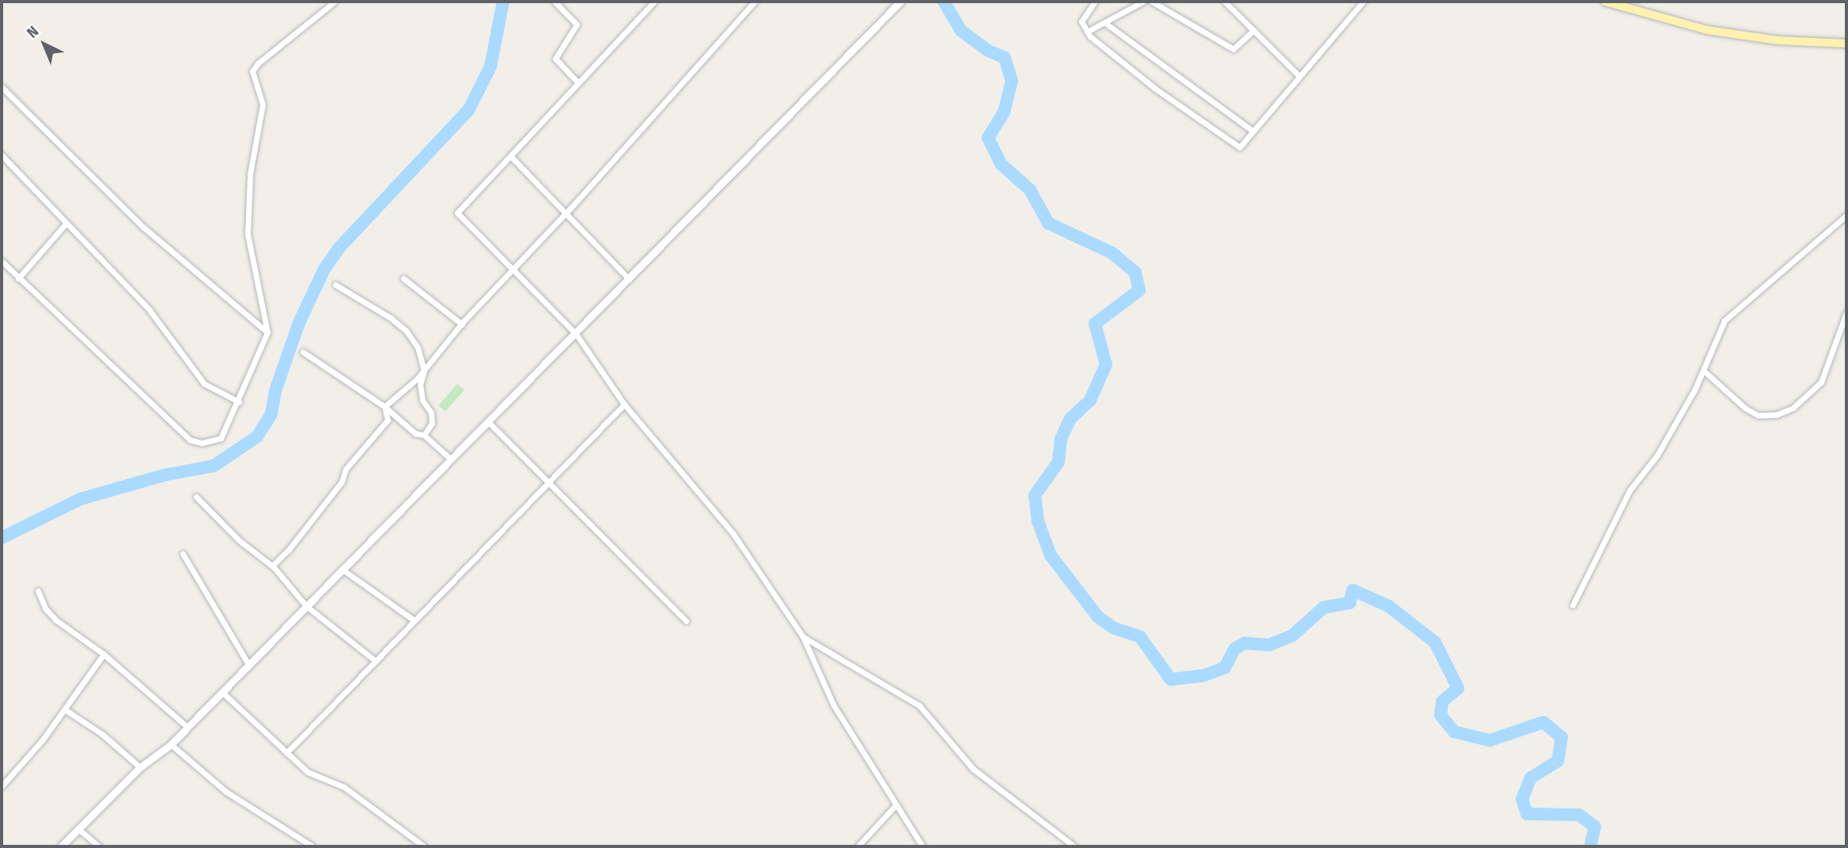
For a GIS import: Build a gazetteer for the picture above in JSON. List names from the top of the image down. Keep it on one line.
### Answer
{"north":"top left"}
